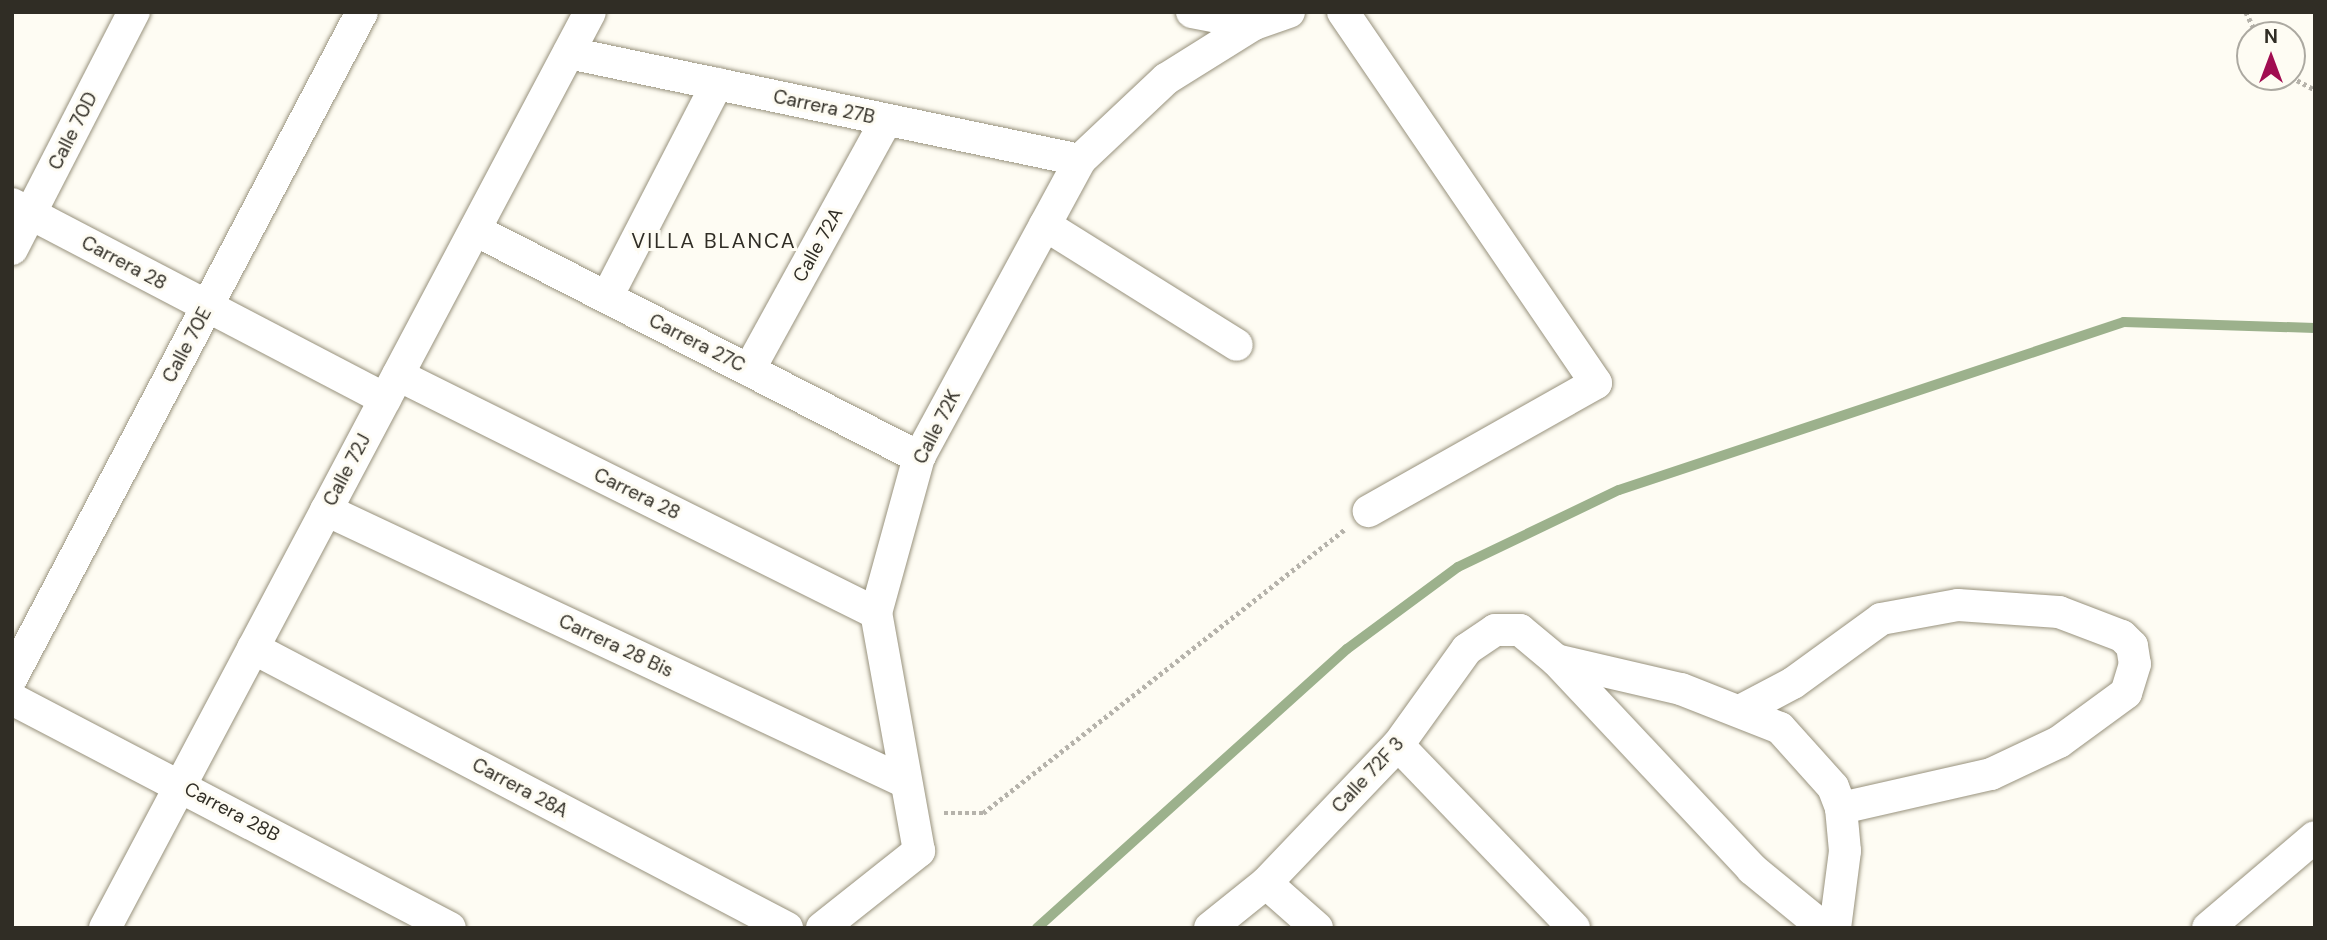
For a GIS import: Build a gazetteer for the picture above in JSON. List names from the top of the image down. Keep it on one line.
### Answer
{"streets":{"street":["Carrera 27B","Calle 70D","Calle 72A","Carrera 28","Carrera 27C","Calle 70E","Calle 72K","Calle 72J","Carrera 28 Bis","Calle 72F 3","Carrera 28A","Carrera 28B"]},"crossings":[["Carrera 27B","Calle 72A"],["Carrera 27B","Calle 72K"],["Carrera 27B","Calle 72J"],["Calle 70D","Carrera 28"],["Calle 72A","Carrera 27C"],["Carrera 28","Calle 70E"],["Carrera 28","Calle 72K"],["Carrera 28","Calle 72J"],["Carrera 27C","Calle 72K"],["Carrera 27C","Calle 72J"],["Calle 72K","Carrera 28 Bis"],["Calle 72J","Carrera 28 Bis"],["Calle 72J","Carrera 28A"],["Calle 72J","Carrera 28B"]],"districts":["VILLA BLANCA"],"north":"top"}
